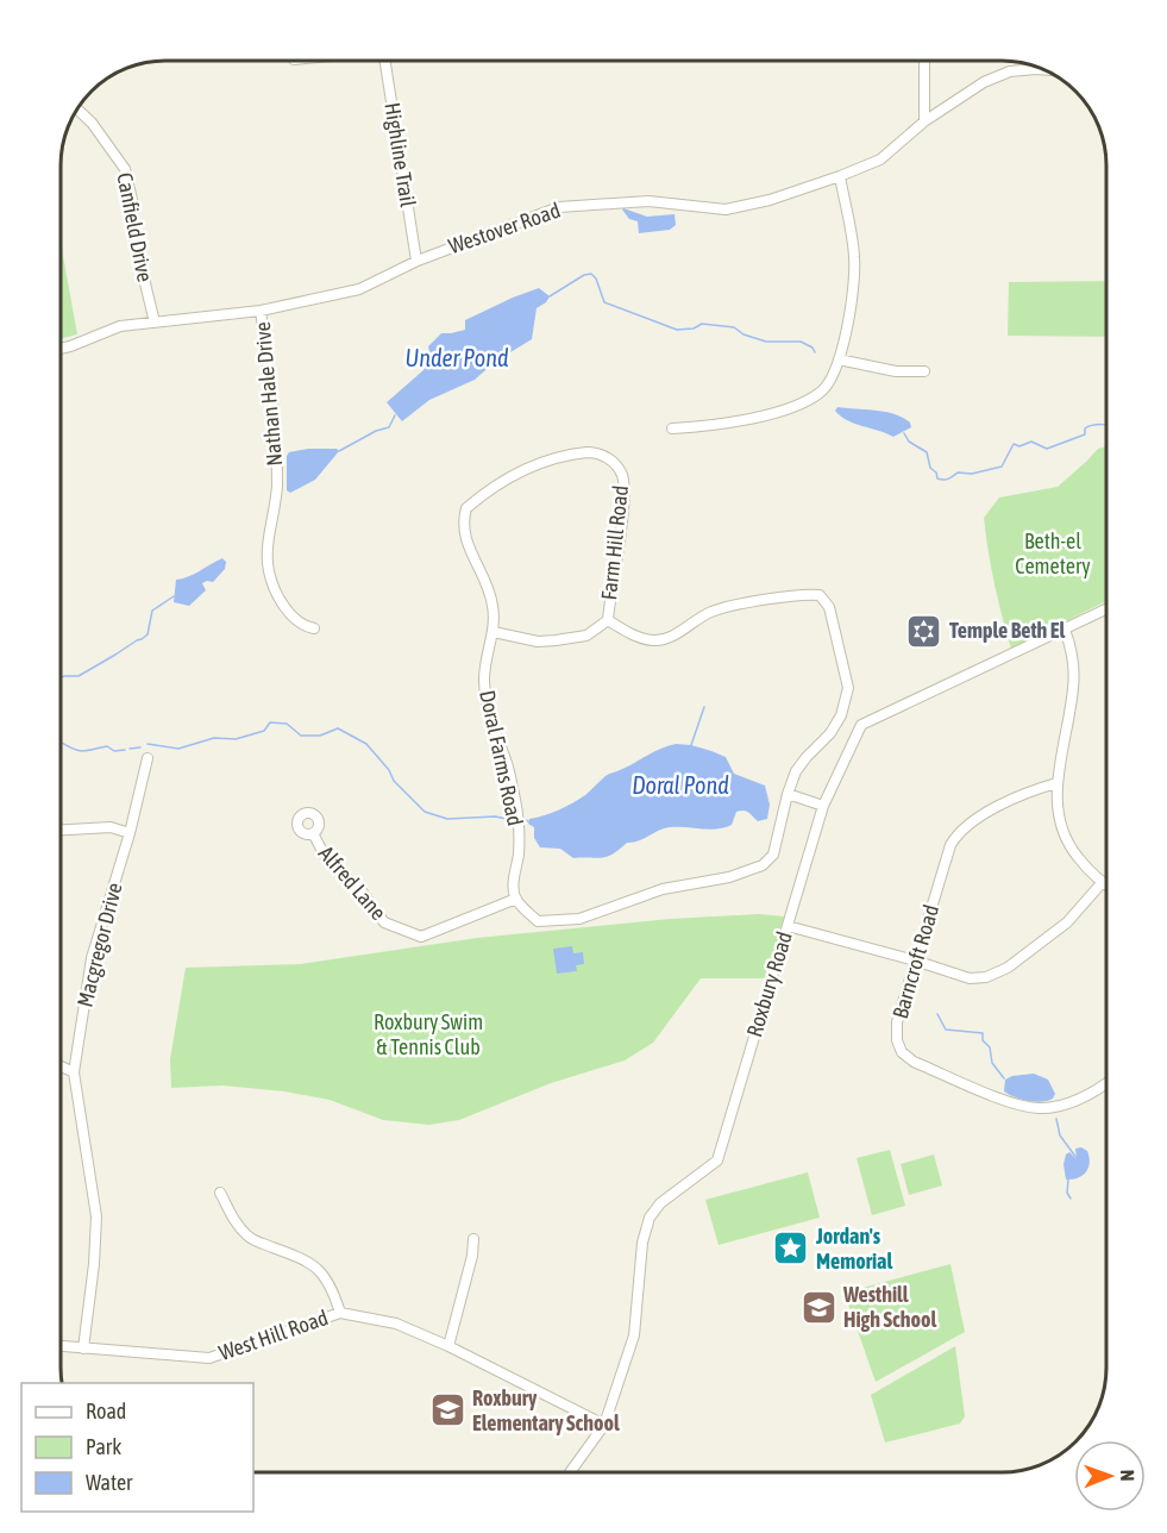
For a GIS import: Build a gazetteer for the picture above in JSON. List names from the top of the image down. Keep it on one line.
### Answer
{"streets":{"street":["Highline Trail","Canfield Drive","Westover Road","Nathan Hale Drive","Farm Hill Road","Doral Farms Road","Alfred Lane","Macgregor Drive","Barncroft Road","Roxbury Road","West Hill Road"]},"crossings":[["Highline Trail","Westover Road"],["Canfield Drive","Westover Road"],["Westover Road","Nathan Hale Drive"],["Farm Hill Road","Doral Farms Road"],["Doral Farms Road","Alfred Lane"],["Macgregor Drive","West Hill Road"],["Roxbury Road","West Hill Road"]],"water":["Under Pond","Doral Pond"],"parks":["Beth-el Cemetery","Roxbury Swim & Tennis Club"],"places":{"synagogue":["Temple Beth El"],"place":["Jordan's Memorial"],"school or university":["Westhill High School","Roxbury Elementary School"]},"legend":["Road","Park","Water"],"north":"right"}
